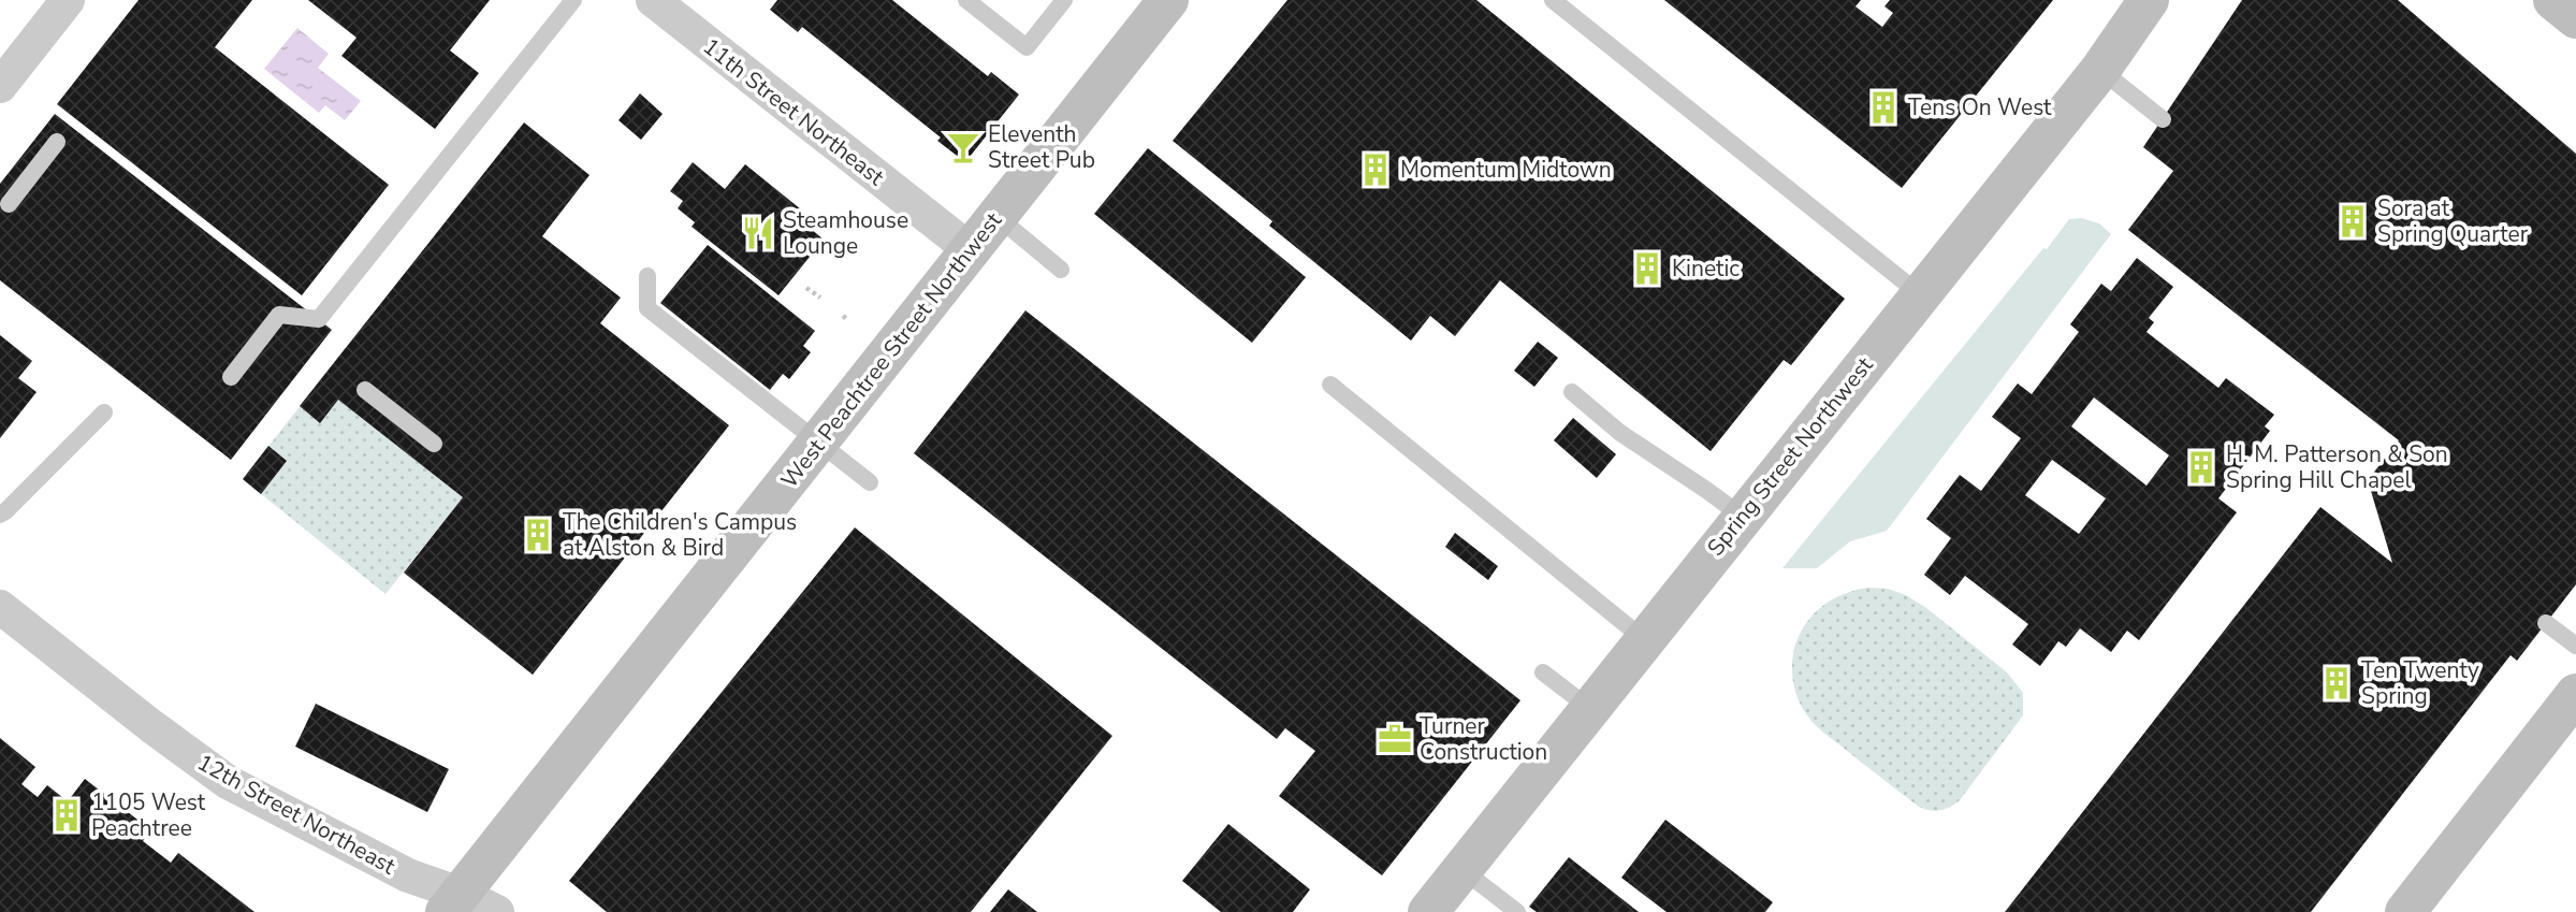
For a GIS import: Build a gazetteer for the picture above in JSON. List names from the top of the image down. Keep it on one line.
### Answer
{"streets":{"main road":["West Peachtree Street Northwest","Spring Street Northwest"],"street":["11th Street Northeast","12th Street Northeast"]},"crossings":[["11th Street Northeast","West Peachtree Street Northwest"],["West Peachtree Street Northwest","12th Street Northeast"]],"places":{"building":["Tens On West","Momentum Midtown","Sora at Spring Quarter","Kinetic","H. M. Patterson & Son Spring Hill Chapel","The Children's Campus at Alston & Bird","Ten Twenty Spring","1105 West Peachtree"],"bar":["Eleventh Street Pub"],"restaurant":["Steamhouse Lounge"],"office":["Turner Construction"]}}
